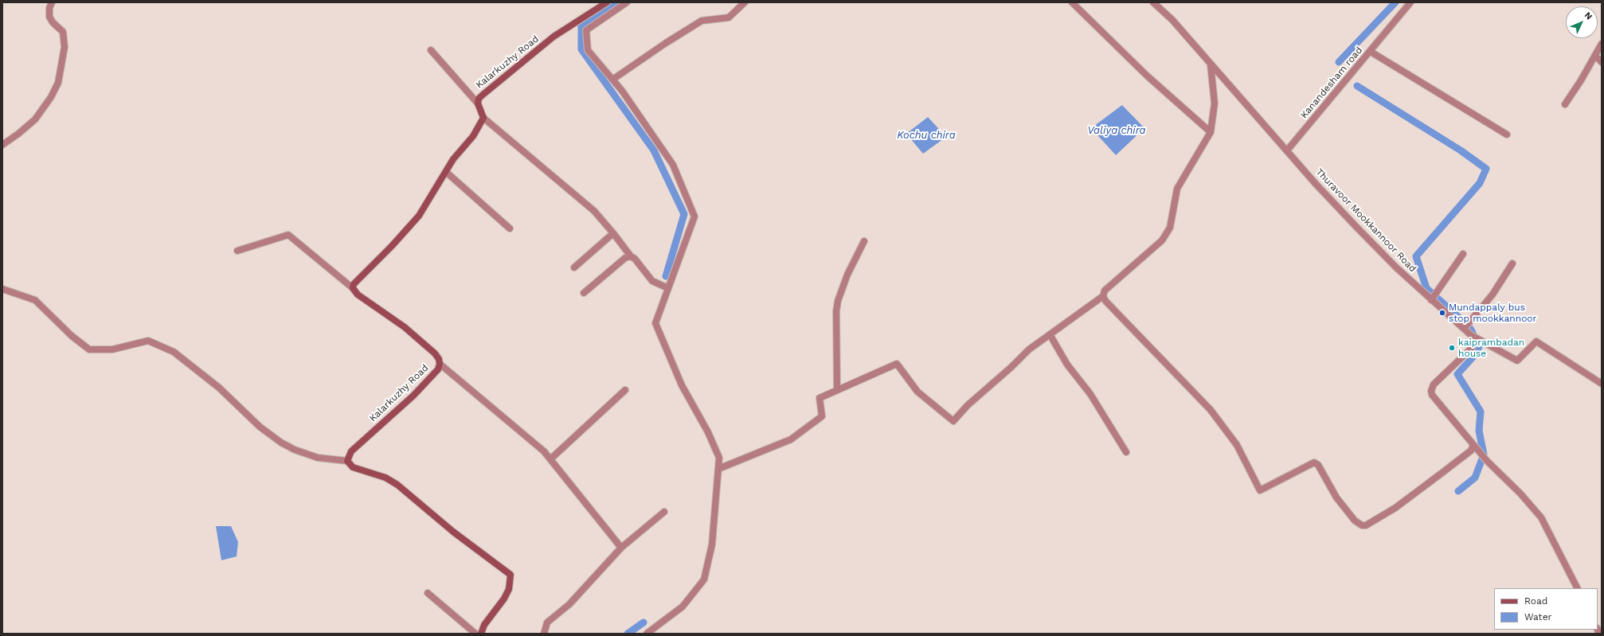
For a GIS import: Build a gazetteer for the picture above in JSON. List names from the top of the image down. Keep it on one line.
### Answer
{"streets":{"main road":["Kalarkuzhy Road"],"street":["Kanandesham road","Thuravoor Mookkannoor Road"]},"crossings":[["Kanandesham road","Thuravoor Mookkannoor Road"]],"water":["Valiya chira","Kochu chira"],"places":["Mundappaly bus stop mookkannoor","kaiprambadan house"],"legend":["Road","Water"],"north":"top right"}
